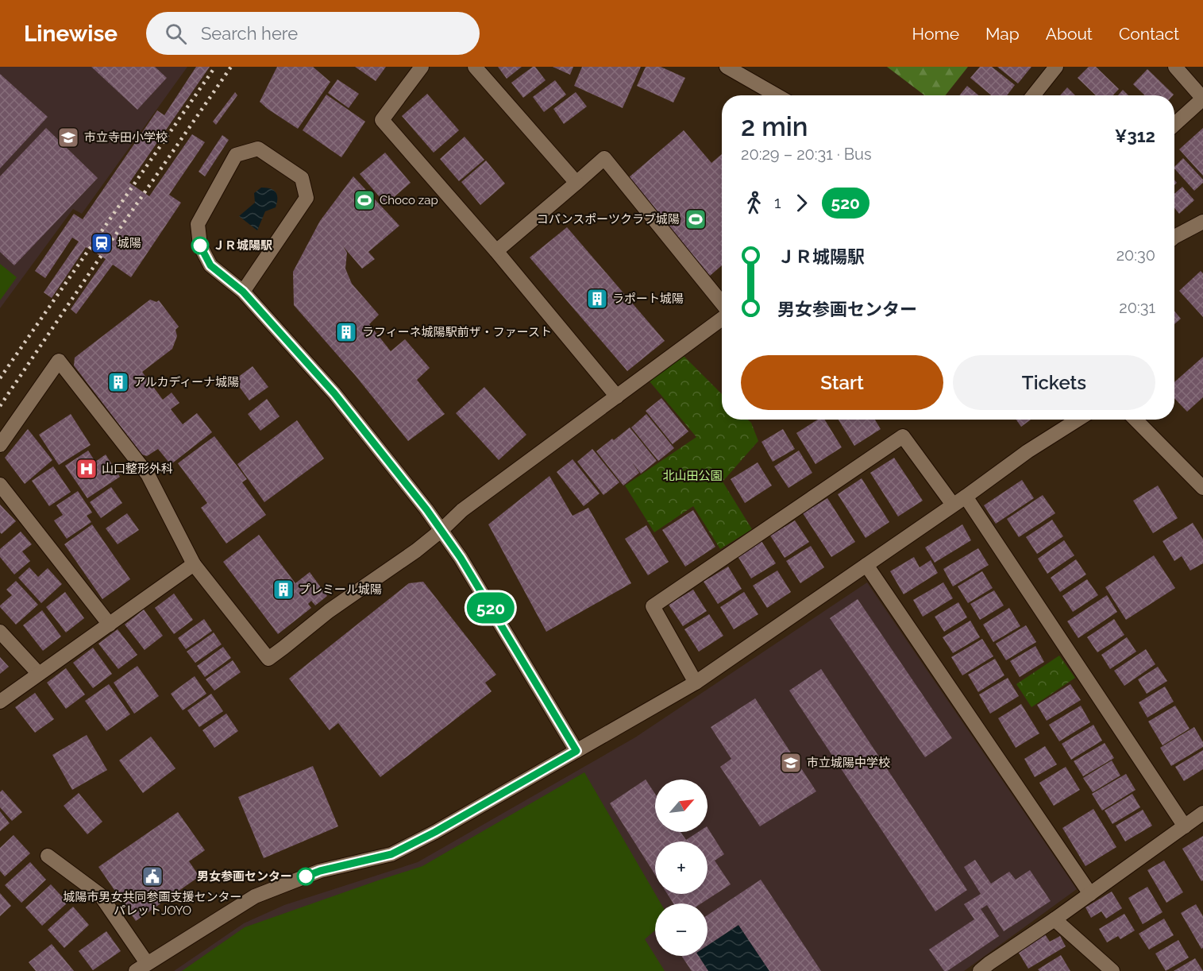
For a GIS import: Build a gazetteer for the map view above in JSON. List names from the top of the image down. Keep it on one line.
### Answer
{"parks":["北山田公園"],"places":{"school or university":["市立寺田小学校","市立城陽中学校"],"sports":["Choco zap","コパンスポーツクラブ城陽"],"station":["城陽"],"other":["ＪＲ城陽駅","男女参画センター"],"building":["ラポート城陽","ラフィーネ城陽駅前ザ・ファースト","アルカディーナ城陽","プレミール城陽"],"hospital":["山口整形外科"],"public building":["城陽市男女共同参画支援センター パレットJOYO"]},"lines":["bus line 520"],"north":"top right","page":{"header":"Linewise","search":"Search here","nav":["Home","Map","About","Contact"],"on_map":"520","heading":["2 min","20:29 – 20:31 · Bus","¥312"],"legs":["1","520"],"list":[{"name":"ＪＲ城陽駅","value":"20:30"},{"name":"男女参画センター","value":"20:31"}],"buttons":["Start","Tickets"],"map_buttons":["+","−"]}}
